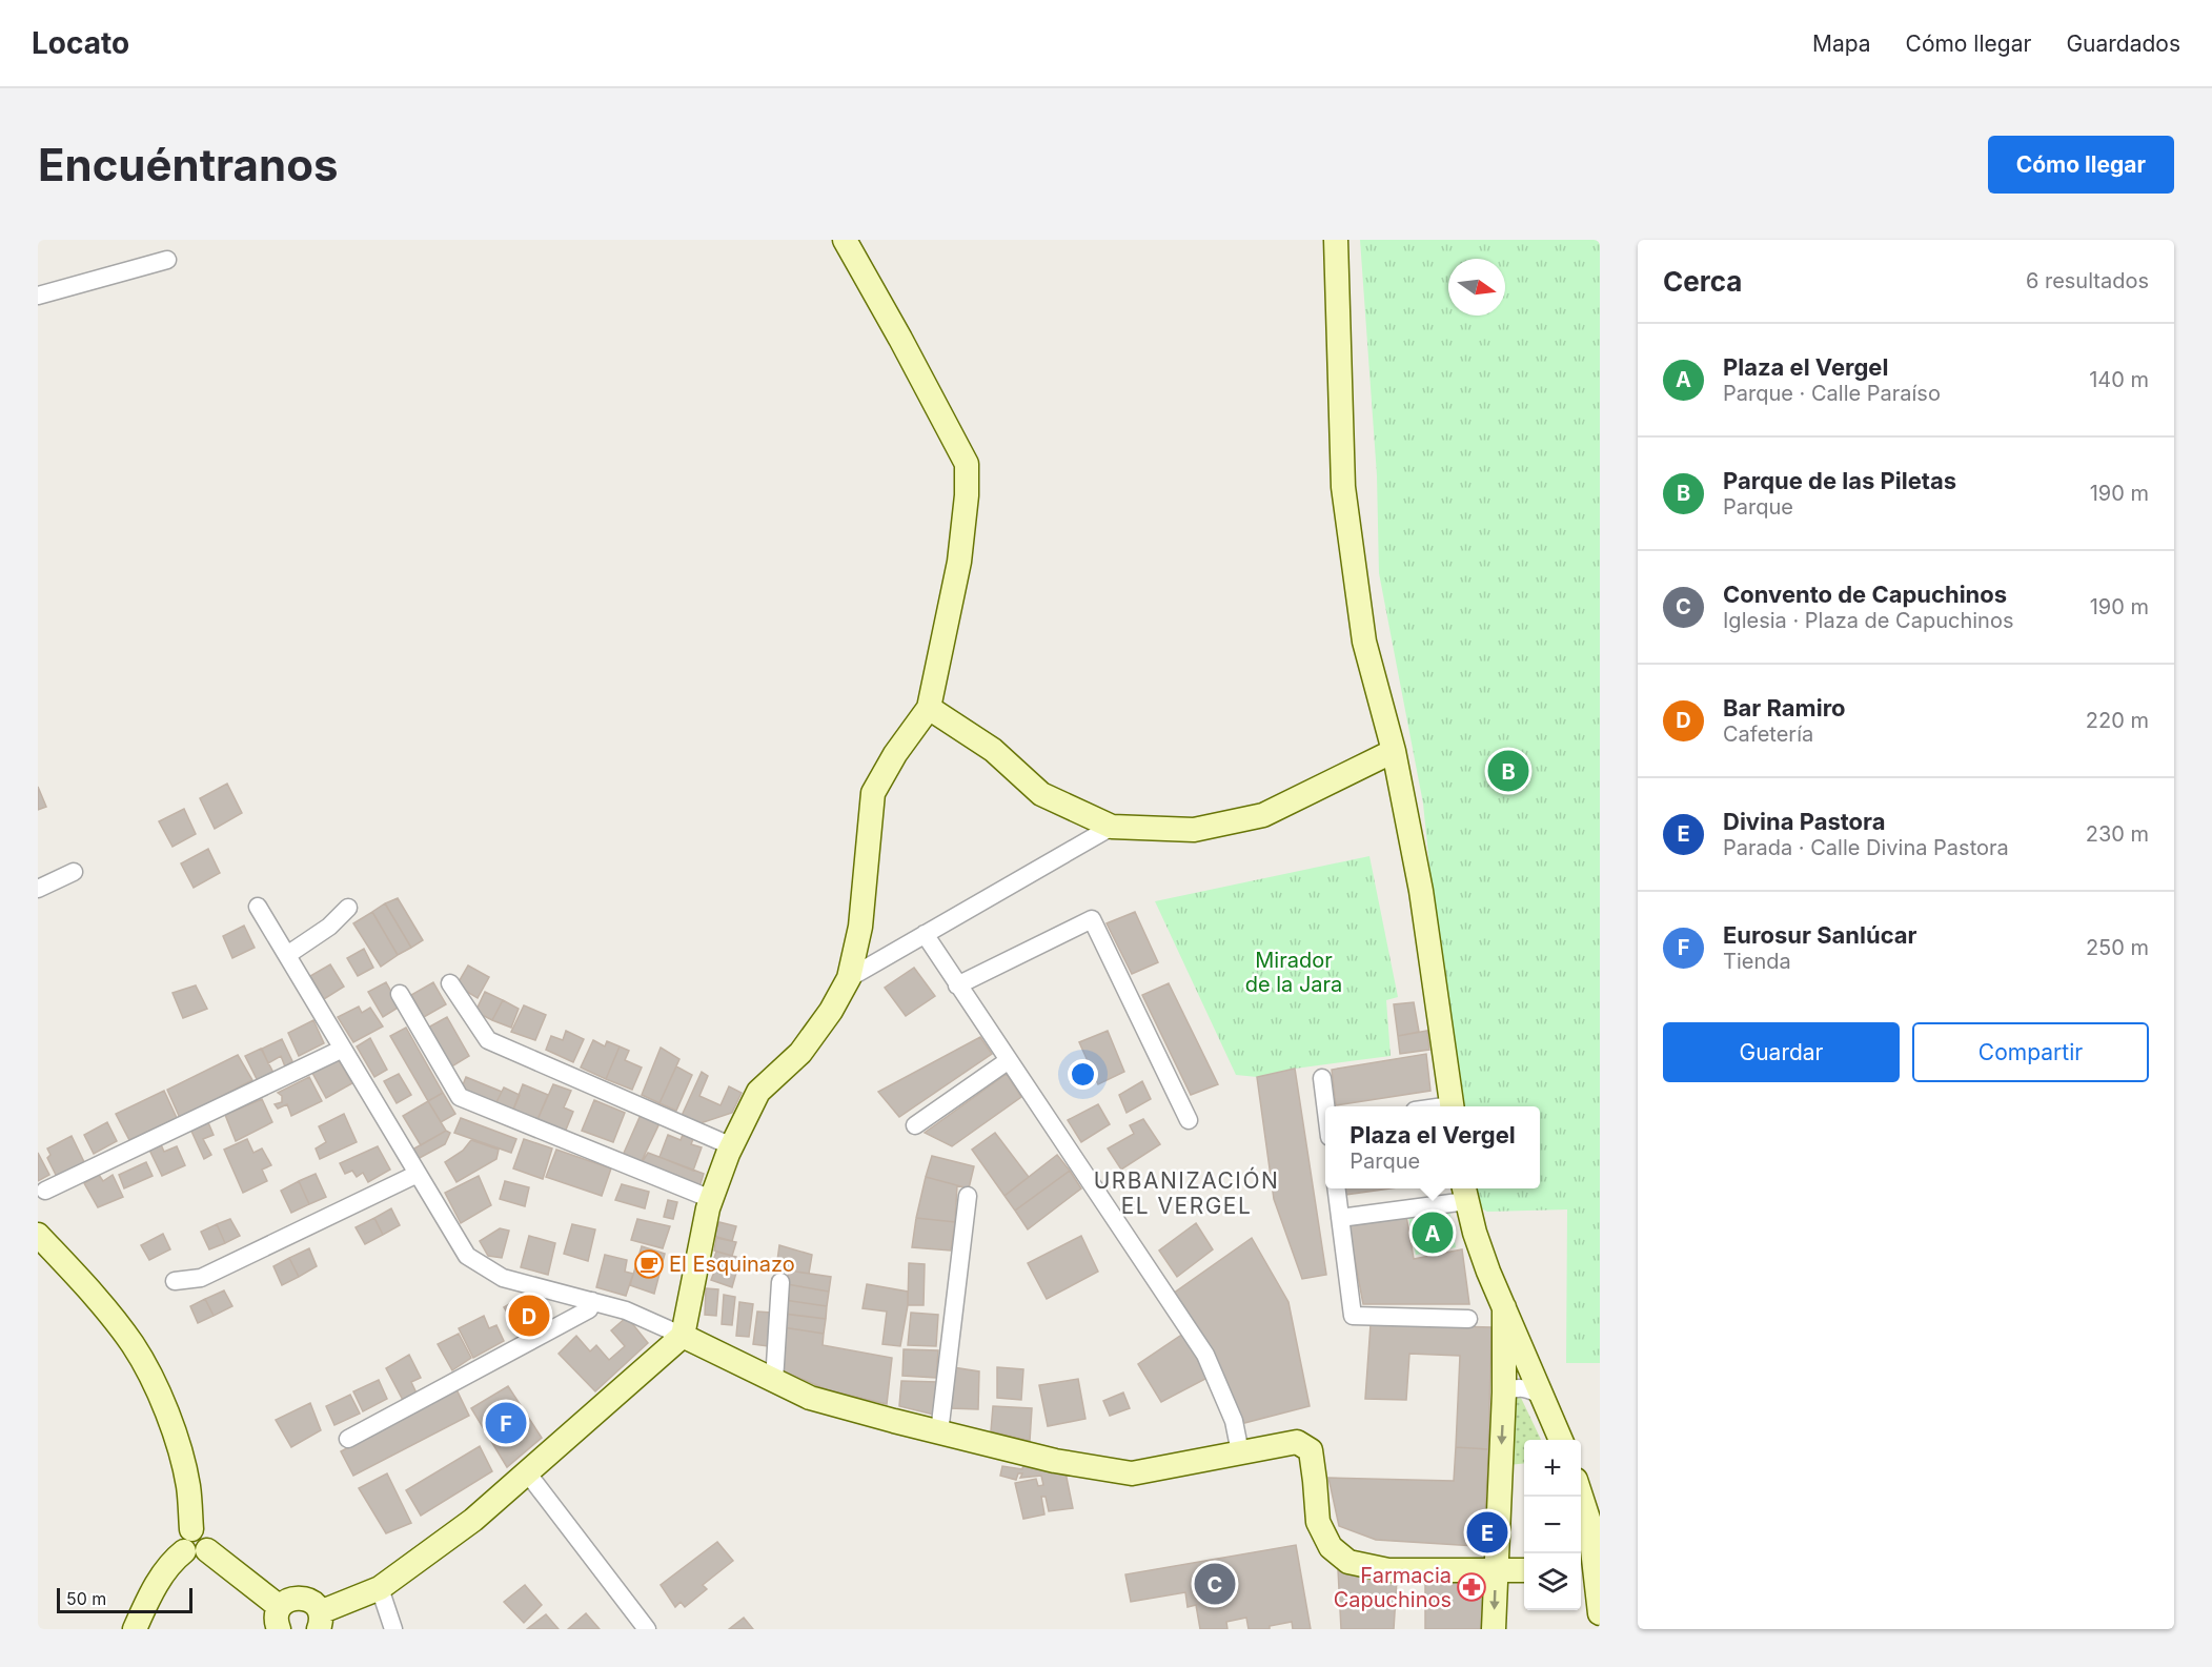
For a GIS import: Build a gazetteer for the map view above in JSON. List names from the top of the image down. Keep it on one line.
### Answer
{"districts":["URBANIZACIÓN EL VERGEL"],"parks":["Mirador de la Jara"],"places":{"cafe":["El Esquinazo"],"pharmacy":["Farmacia Capuchinos"]},"scale_bar":"50 m","north":"right","page":{"header":"Locato","nav":["Mapa","Cómo llegar","Guardados"],"buttons":["Cómo llegar",["Guardar","Compartir"]],"title":"Encuéntranos","heading":["Cerca","6 resultados"],"list":[{"mark":"A","name":"Plaza el Vergel","note":"Parque · Calle Paraíso","value":"140 m"},{"mark":"B","name":"Parque de las Piletas","note":"Parque","value":"190 m"},{"mark":"C","name":"Convento de Capuchinos","note":"Iglesia · Plaza de Capuchinos","value":"190 m"},{"mark":"D","name":"Bar Ramiro","note":"Cafetería","value":"220 m"},{"mark":"E","name":"Divina Pastora","note":"Parada · Calle Divina Pastora","value":"230 m"},{"mark":"F","name":"Eurosur Sanlúcar","note":"Tienda","value":"250 m"}],"pins":["B","A","D","F","E","C"],"popup":["Plaza el Vergel","Parque"],"map_buttons":["+","−"],"scale":"50 m"}}
